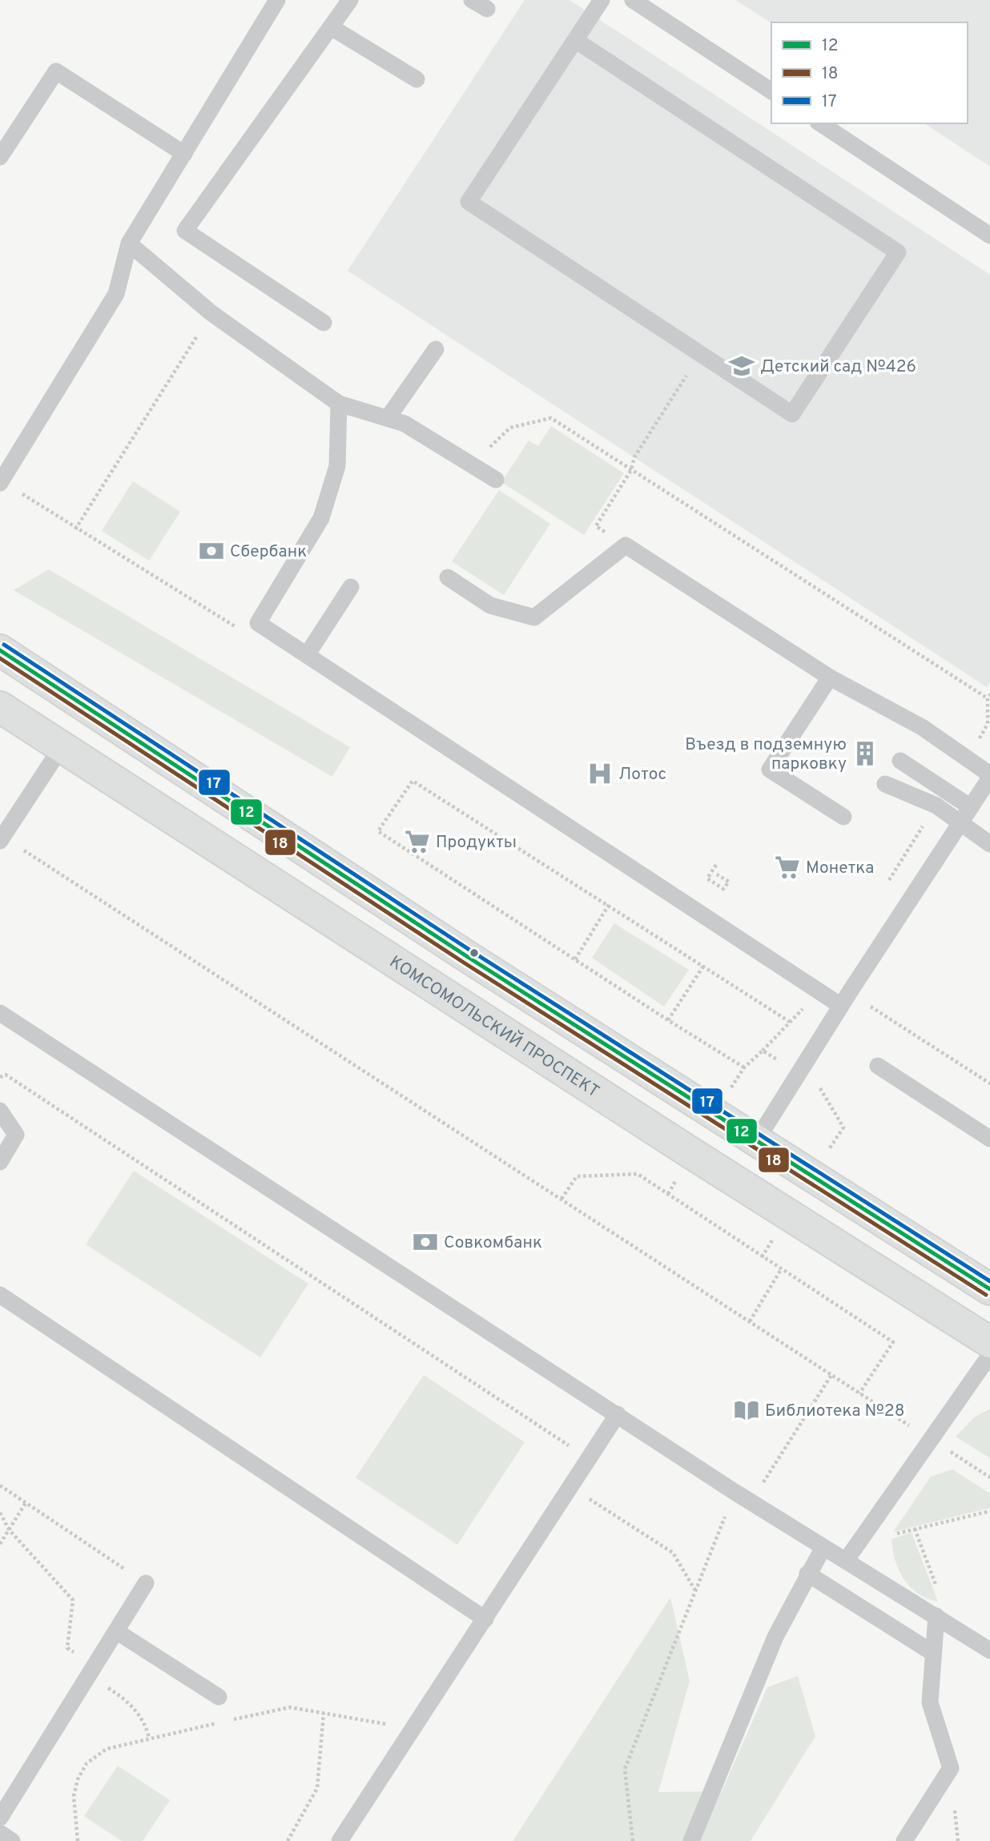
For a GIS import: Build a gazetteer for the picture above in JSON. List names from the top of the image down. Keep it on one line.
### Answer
{"streets":{"main road":["КОМСОМОЛЬСКИЙ ПРОСПЕКТ"]},"places":{"school or university":["Детский сад №426"],"bank":["Сбербанк","Совкомбанк"],"building":["Въезд в подземную парковку"],"hospital":["Лотос"],"supermarket":["Продукты","Монетка"],"library":["Библиотека №28"]},"lines":["transit line 17","transit line 12","transit line 18"],"legend":["12","18","17"]}
